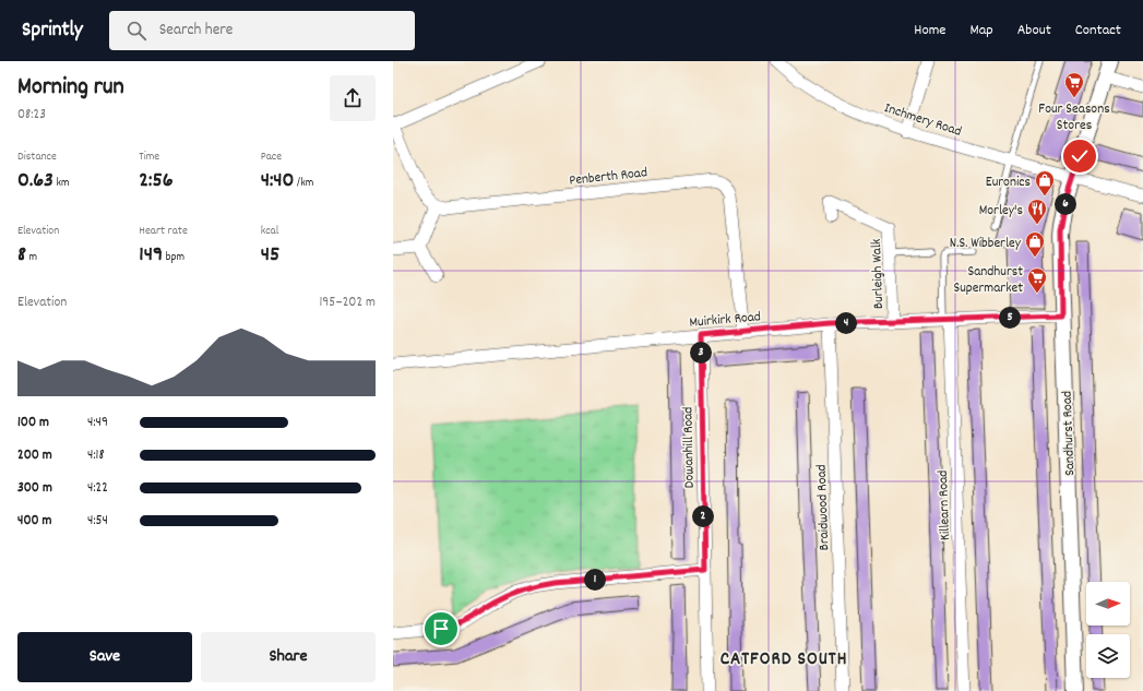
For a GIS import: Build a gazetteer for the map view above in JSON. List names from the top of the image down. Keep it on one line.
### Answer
{"streets":{"street":["Inchmery Road","Penberth Road","Burleigh Walk","Muirkirk Road","Sandhurst Road","Dowanhill Road","Killearn Road","Braidwood Road"]},"crossings":[["Inchmery Road","Sandhurst Road"],["Penberth Road","Muirkirk Road"],["Burleigh Walk","Muirkirk Road"],["Muirkirk Road","Sandhurst Road"],["Muirkirk Road","Dowanhill Road"],["Muirkirk Road","Killearn Road"],["Muirkirk Road","Braidwood Road"]],"districts":["CATFORD SOUTH"],"places":{"supermarket":["Four Seasons Stores","Sandhurst Supermarket"],"shop":["Euronics","N.S. Wibberley"],"restaurant":["Morley's"]},"north":"right","page":{"header":"Sprintly","search":"Search here","nav":["Home","Map","About","Contact"],"heading":["Morning run","08:23"],"stats":[["Distance","0.63 km"],["Time","2:56"],["Pace","4:40 /km"],["Elevation","8 m"],["Heart rate","149 bpm"],["kcal","45"]],"pins":["6","5","4","3","2","1"],"chart":["Elevation","195–202 m"],"list":[{"name":"100 m","note":"4:49"},{"name":"200 m","note":"4:18"},{"name":"300 m","note":"4:22"},{"name":"400 m","note":"4:54"}],"buttons":["Save","Share"]}}
